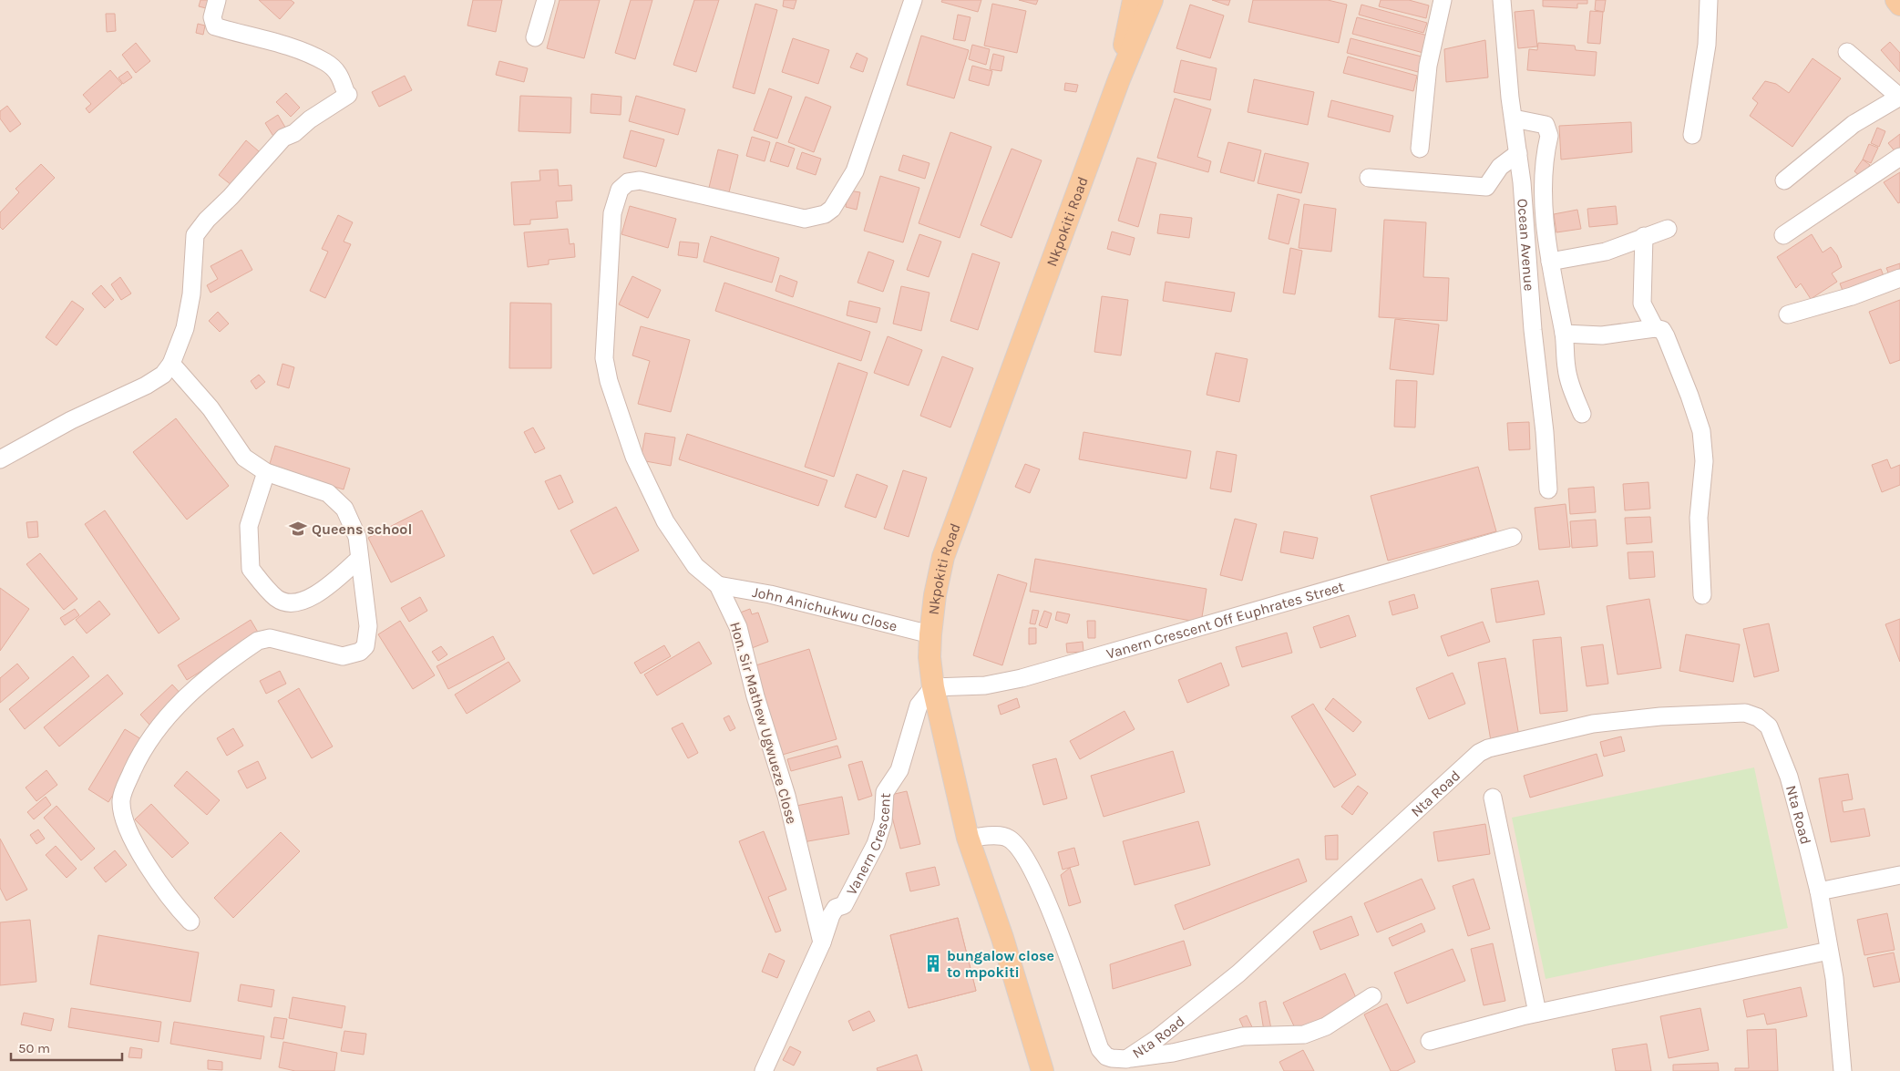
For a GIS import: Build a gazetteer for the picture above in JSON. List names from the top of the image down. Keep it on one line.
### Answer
{"streets":{"main road":["Nkpokiti Road"],"street":["Ocean Avenue","John Anichukwu Close","Vanern Crescent Off Euphrates Street","Hon. Sir Mathew Ugwueze Close","Nta Road","Vanern Crescent"]},"crossings":[["Nkpokiti Road","John Anichukwu Close"],["Nkpokiti Road","Vanern Crescent Off Euphrates Street"],["Nkpokiti Road","Nta Road"],["Nkpokiti Road","Vanern Crescent"],["John Anichukwu Close","Hon. Sir Mathew Ugwueze Close"],["Vanern Crescent Off Euphrates Street","Vanern Crescent"],["Hon. Sir Mathew Ugwueze Close","Vanern Crescent"]],"places":{"school or university":["Queens school"],"building":["bungalow close to mpokiti"]},"scale_bar":"50 m"}
